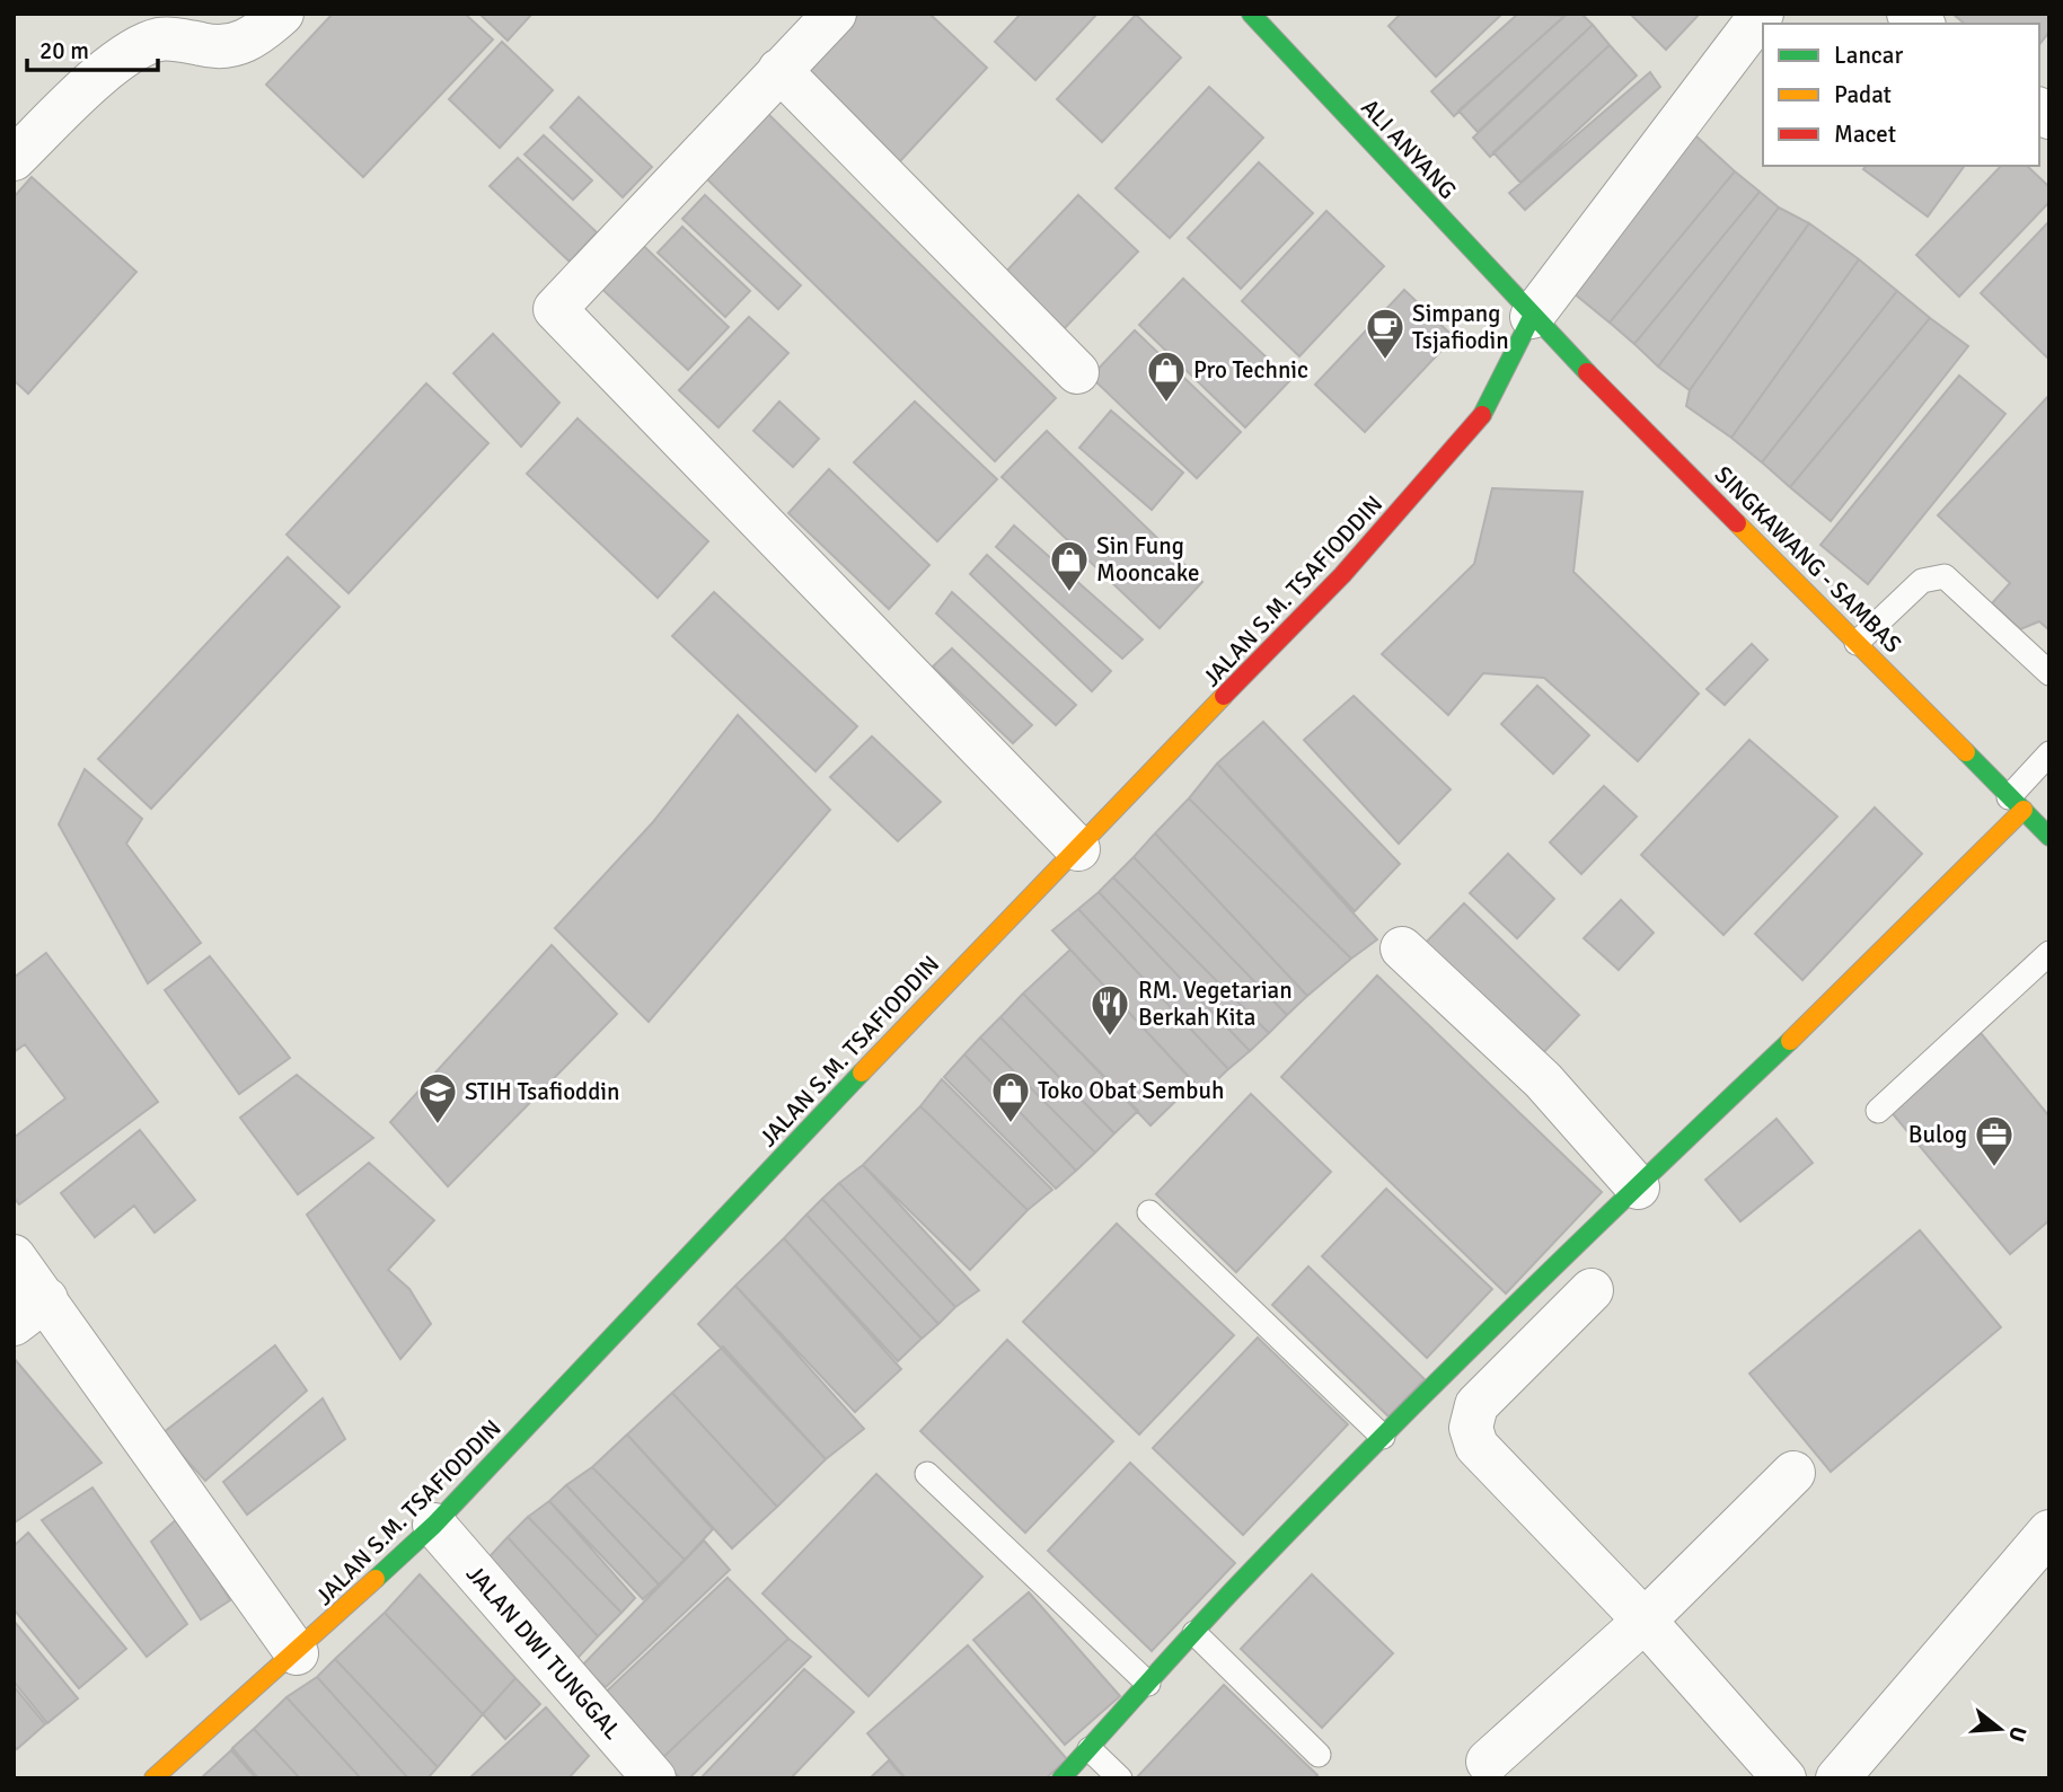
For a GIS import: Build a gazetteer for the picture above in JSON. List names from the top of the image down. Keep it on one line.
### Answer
{"streets":{"street":["ALI ANYANG","SINGKAWANG - SAMBAS","JALAN S.M. TSAFIODDIN","JALAN DWI TUNGGAL"]},"crossings":[["ALI ANYANG","SINGKAWANG - SAMBAS"],["ALI ANYANG","JALAN S.M. TSAFIODDIN"],["SINGKAWANG - SAMBAS","JALAN S.M. TSAFIODDIN"],["JALAN S.M. TSAFIODDIN","JALAN DWI TUNGGAL"]],"places":{"cafe":["Simpang Tsjafiodin"],"shop":["Pro Technic","Sin Fung Mooncake","Toko Obat Sembuh"],"restaurant":["RM. Vegetarian Berkah Kita"],"school or university":["STIH Tsafioddin"],"office":["Bulog"]},"legend":["Lancar","Padat","Macet"],"scale_bar":"20 m","north":"right"}
